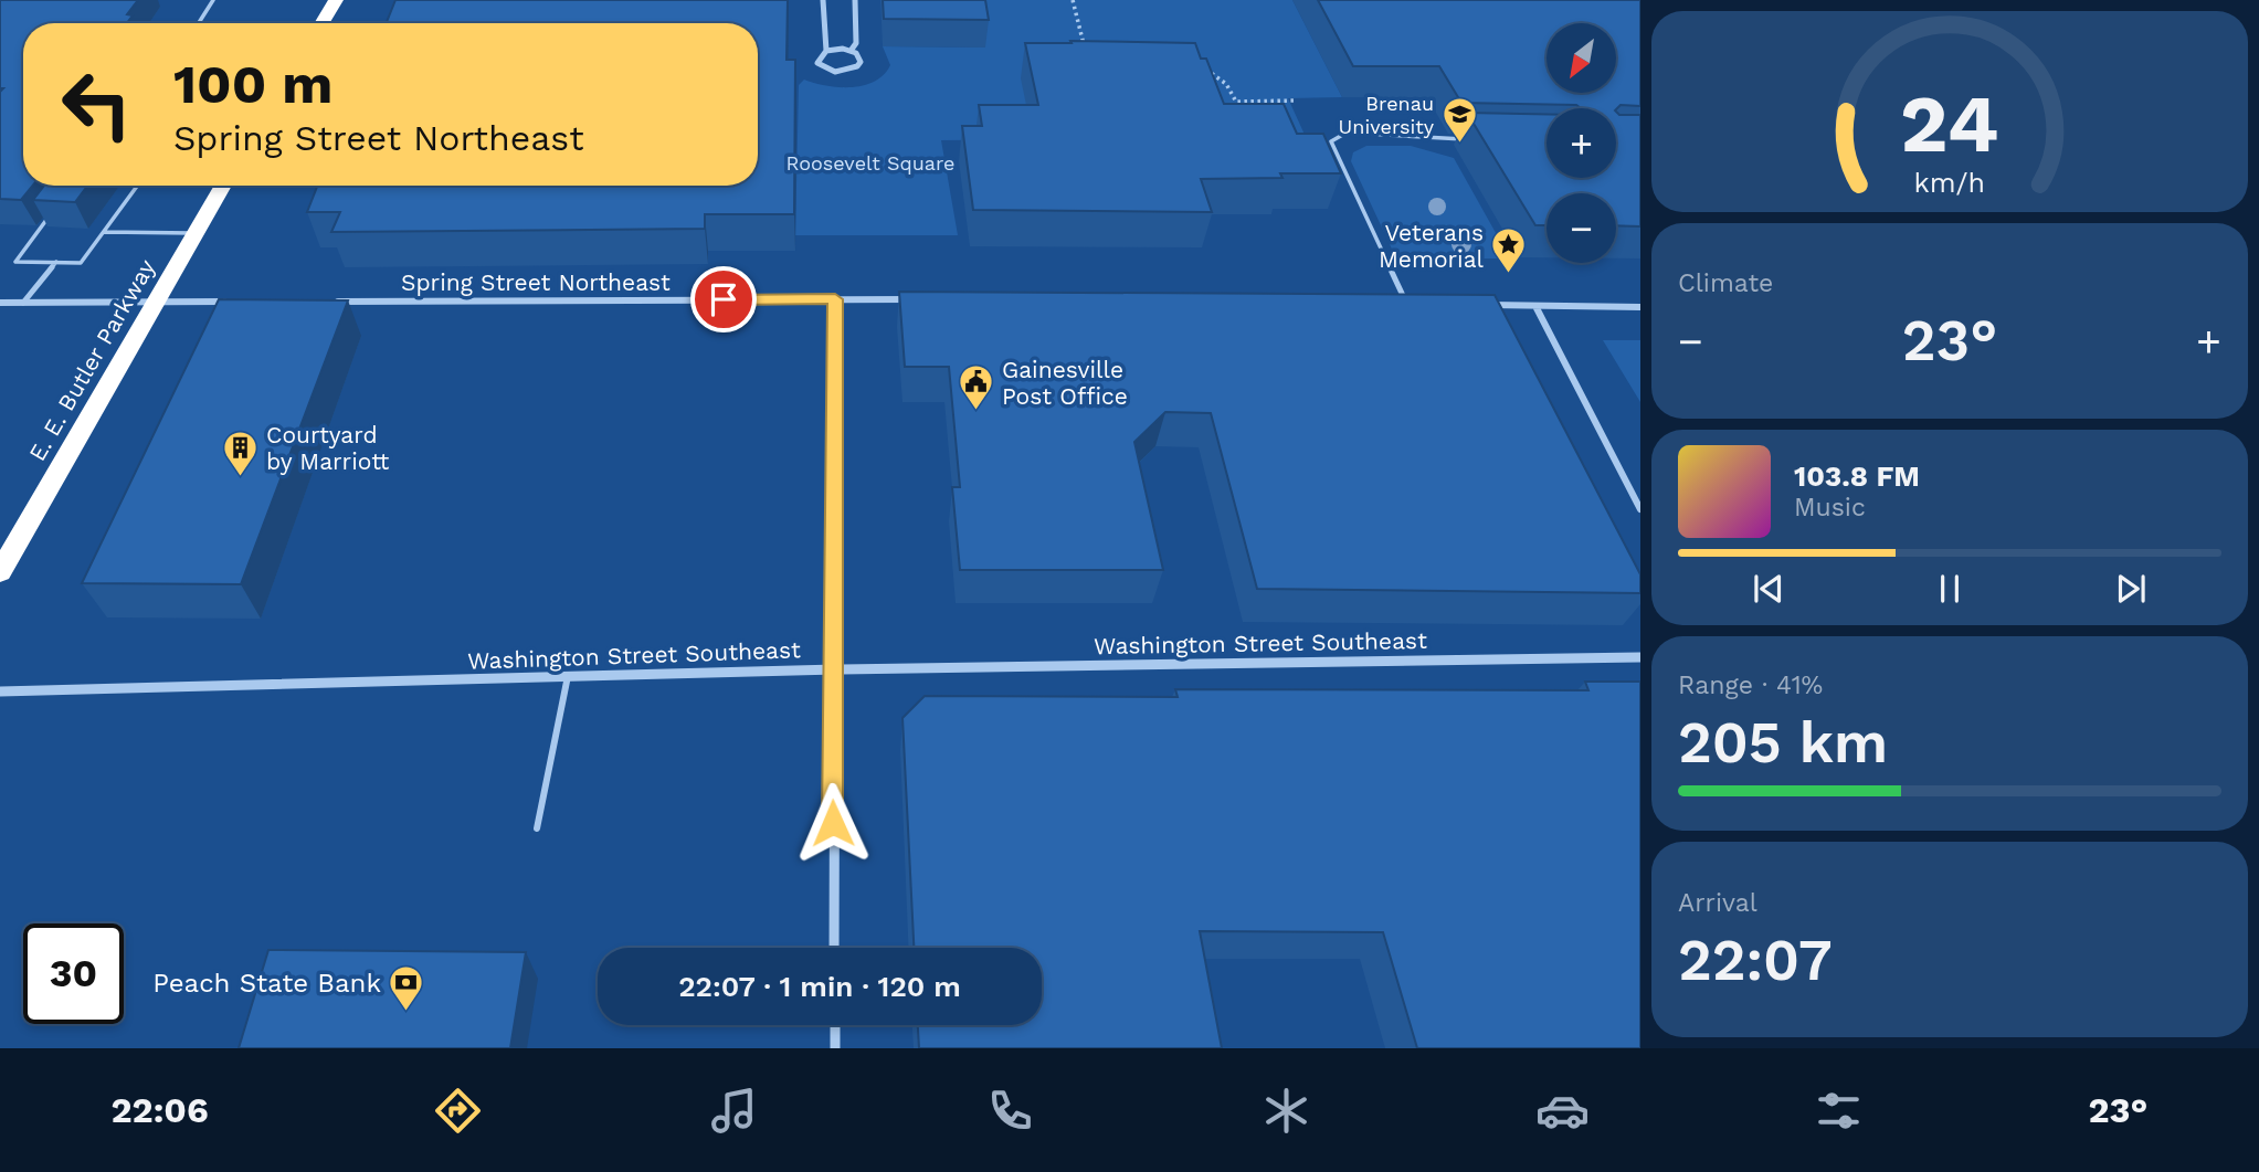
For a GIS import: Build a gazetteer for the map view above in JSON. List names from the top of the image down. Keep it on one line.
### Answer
{"streets":{"highway":["E. E. Butler Parkway"],"street":["Spring Street Northeast","Washington Street Southeast"]},"parks":["Roosevelt Square"],"places":{"school or university":["Brenau University"],"place":["Veterans Memorial"],"public building":["Gainesville Post Office"],"building":["Courtyard by Marriott"],"bank":["Peach State Bank"]},"north":"bottom left","page":{"map_buttons":["+","−"],"turn":["100 m","Spring Street Northeast"],"tile":["Climate",["Range · 41%","205 km"],["Arrival","22:07"]],"heat":["−","23°","+"],"song":["103.8 FM","Music"],"limit":"30","trip":"22:07 · 1 min · 120 m","tabs":["22:06","23°"],"gauge":["24","km/h"]}}
